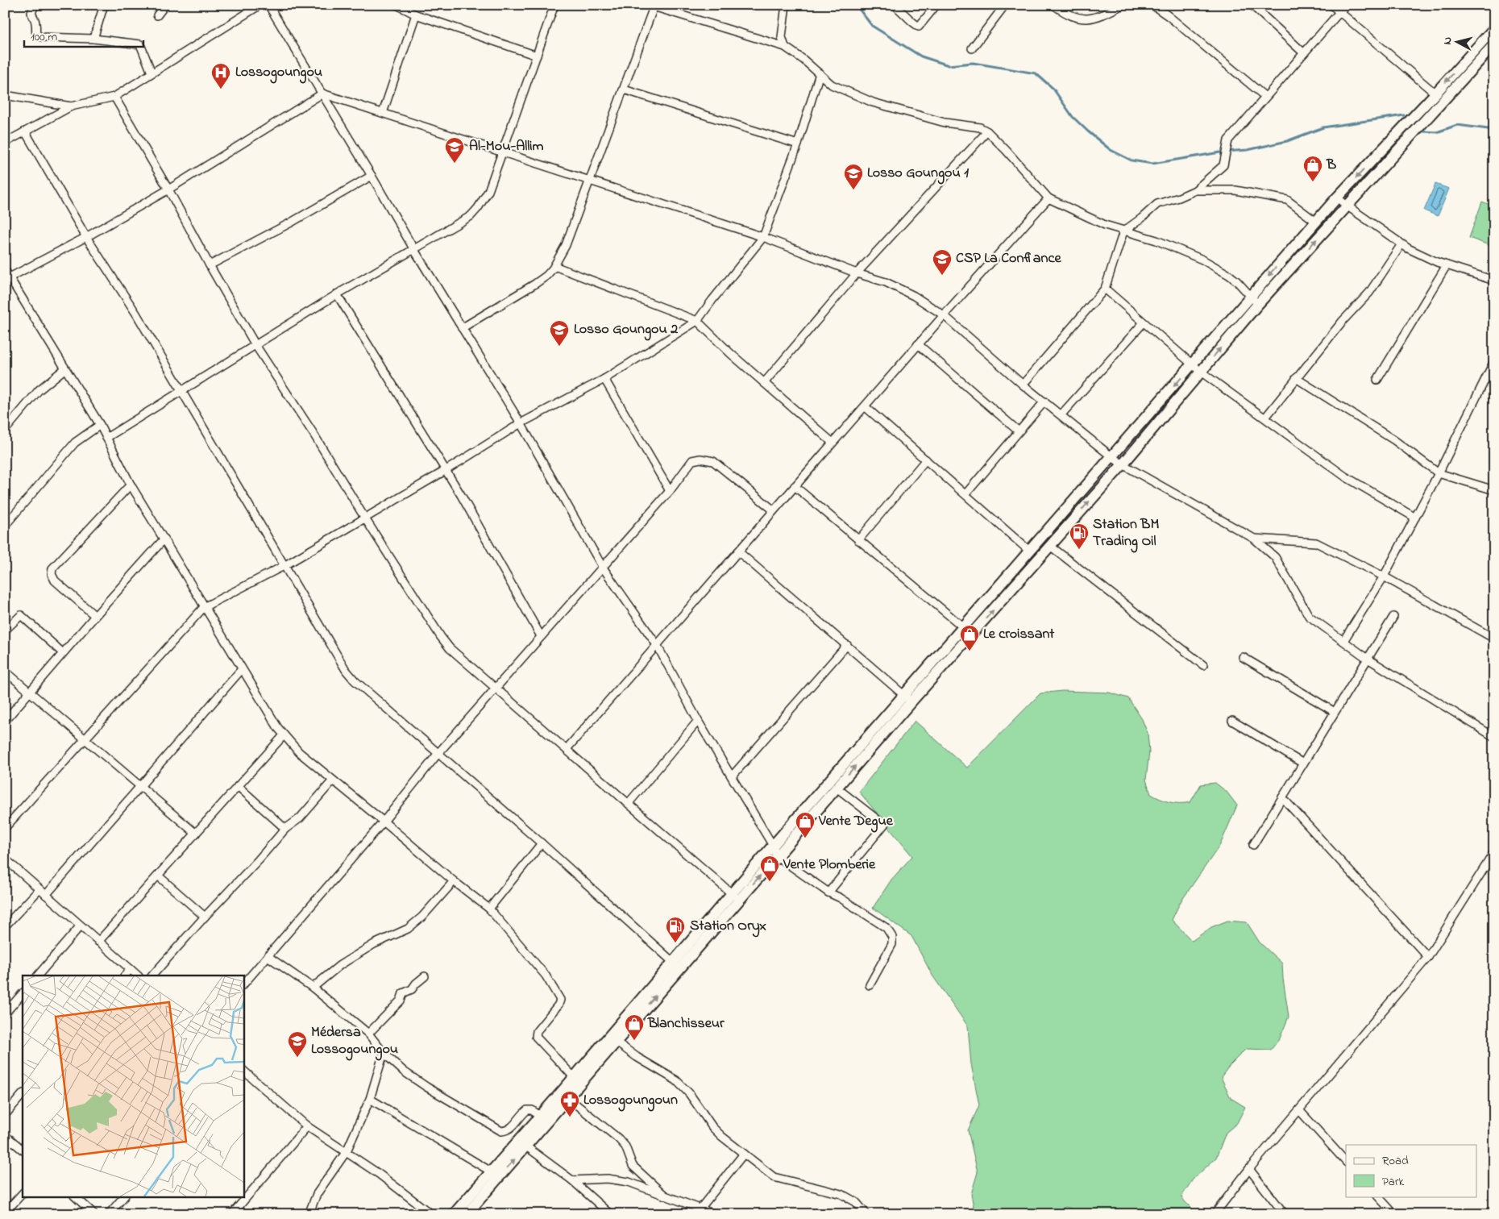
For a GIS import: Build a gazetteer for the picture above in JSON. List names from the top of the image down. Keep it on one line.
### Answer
{"places":{"hospital":["Lossogoungou"],"school or university":["Al-Mou-Allim","Losso Goungou 1","CSP La Confiance","Losso Goungou 2","Médersa Lossogoungou"],"shop":["B","Le croissant","Vente Degue","Vente Plomberie","Blanchisseur"],"fuel station":["Station BM Trading Oil","Station Oryx"],"pharmacy":["Lossogoungoun"]},"legend":["Road","Park"],"scale_bar":"100 m","north":"left"}
